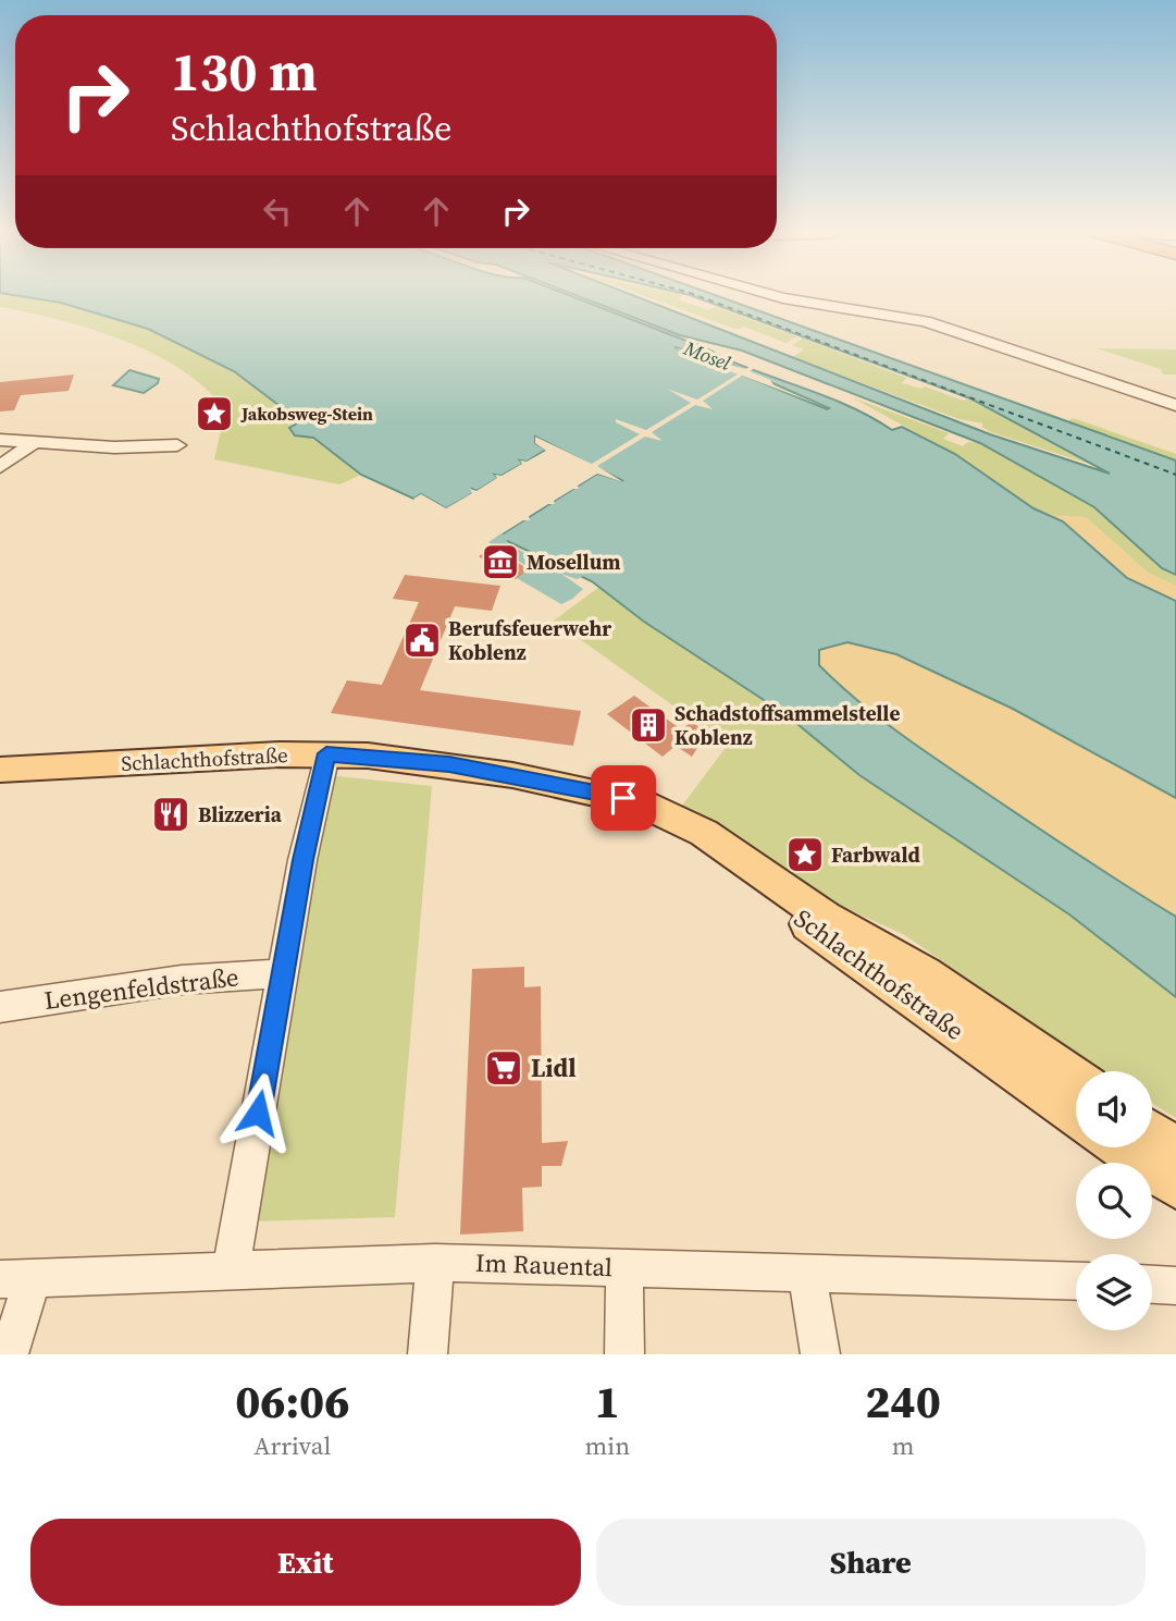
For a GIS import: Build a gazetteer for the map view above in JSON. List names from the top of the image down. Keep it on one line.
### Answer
{"streets":{"main road":["Schlachthofstraße"],"street":["Lengenfeldstraße","Im Rauental"]},"water":["Mosel"],"places":{"place":["Jakobsweg-Stein","Farbwald"],"museum":["Mosellum"],"public building":["Berufsfeuerwehr Koblenz"],"building":["Schadstoffsammelstelle Koblenz"],"restaurant":["Blizzeria"],"supermarket":["Lidl"]},"page":{"turn":["130 m","Schlachthofstraße"],"eta":["06:06","Arrival","1","min","240","m"],"buttons":["Exit","Share"]}}
